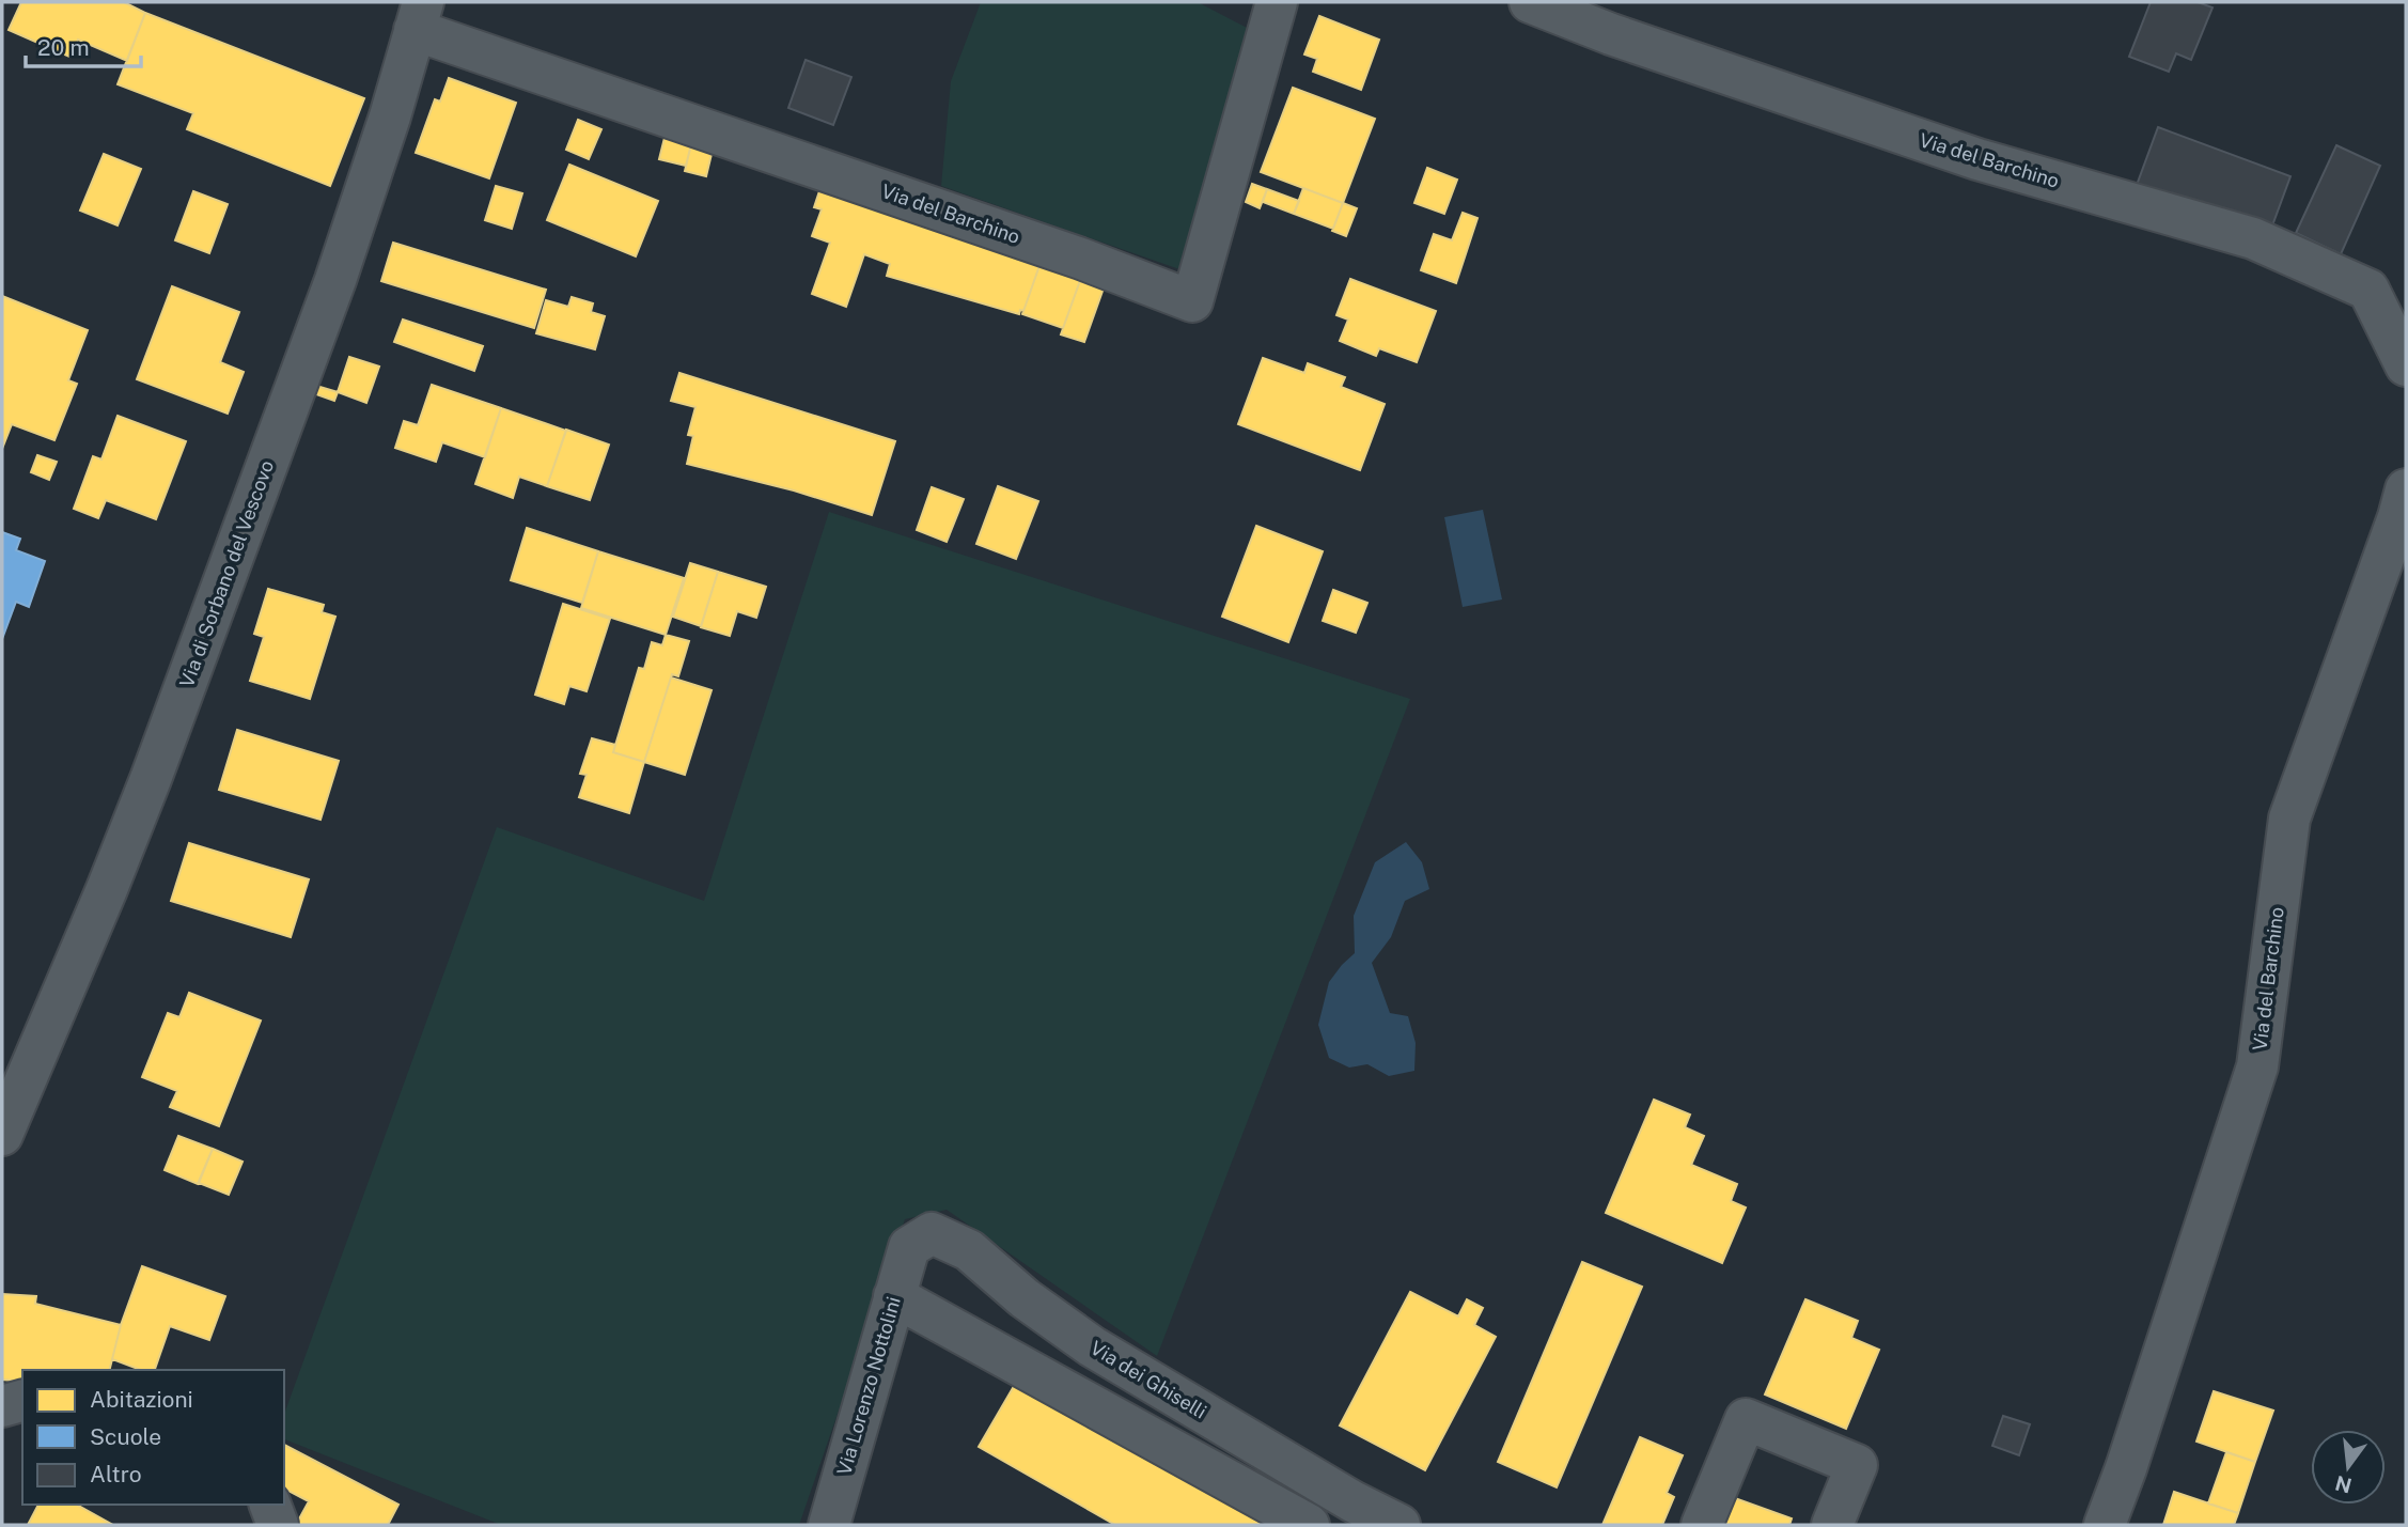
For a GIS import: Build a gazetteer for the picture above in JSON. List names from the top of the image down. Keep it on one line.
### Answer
{"streets":{"street":["Via del Barchino","Via di Sorbano del Vescovo","Via dei Ghiselli","Via Lorenzo Nottolini"]},"crossings":[["Via del Barchino","Via di Sorbano del Vescovo"],["Via dei Ghiselli","Via Lorenzo Nottolini"]],"legend":["Abitazioni","Scuole","Altro"],"scale_bar":"20 m","north":"bottom"}
